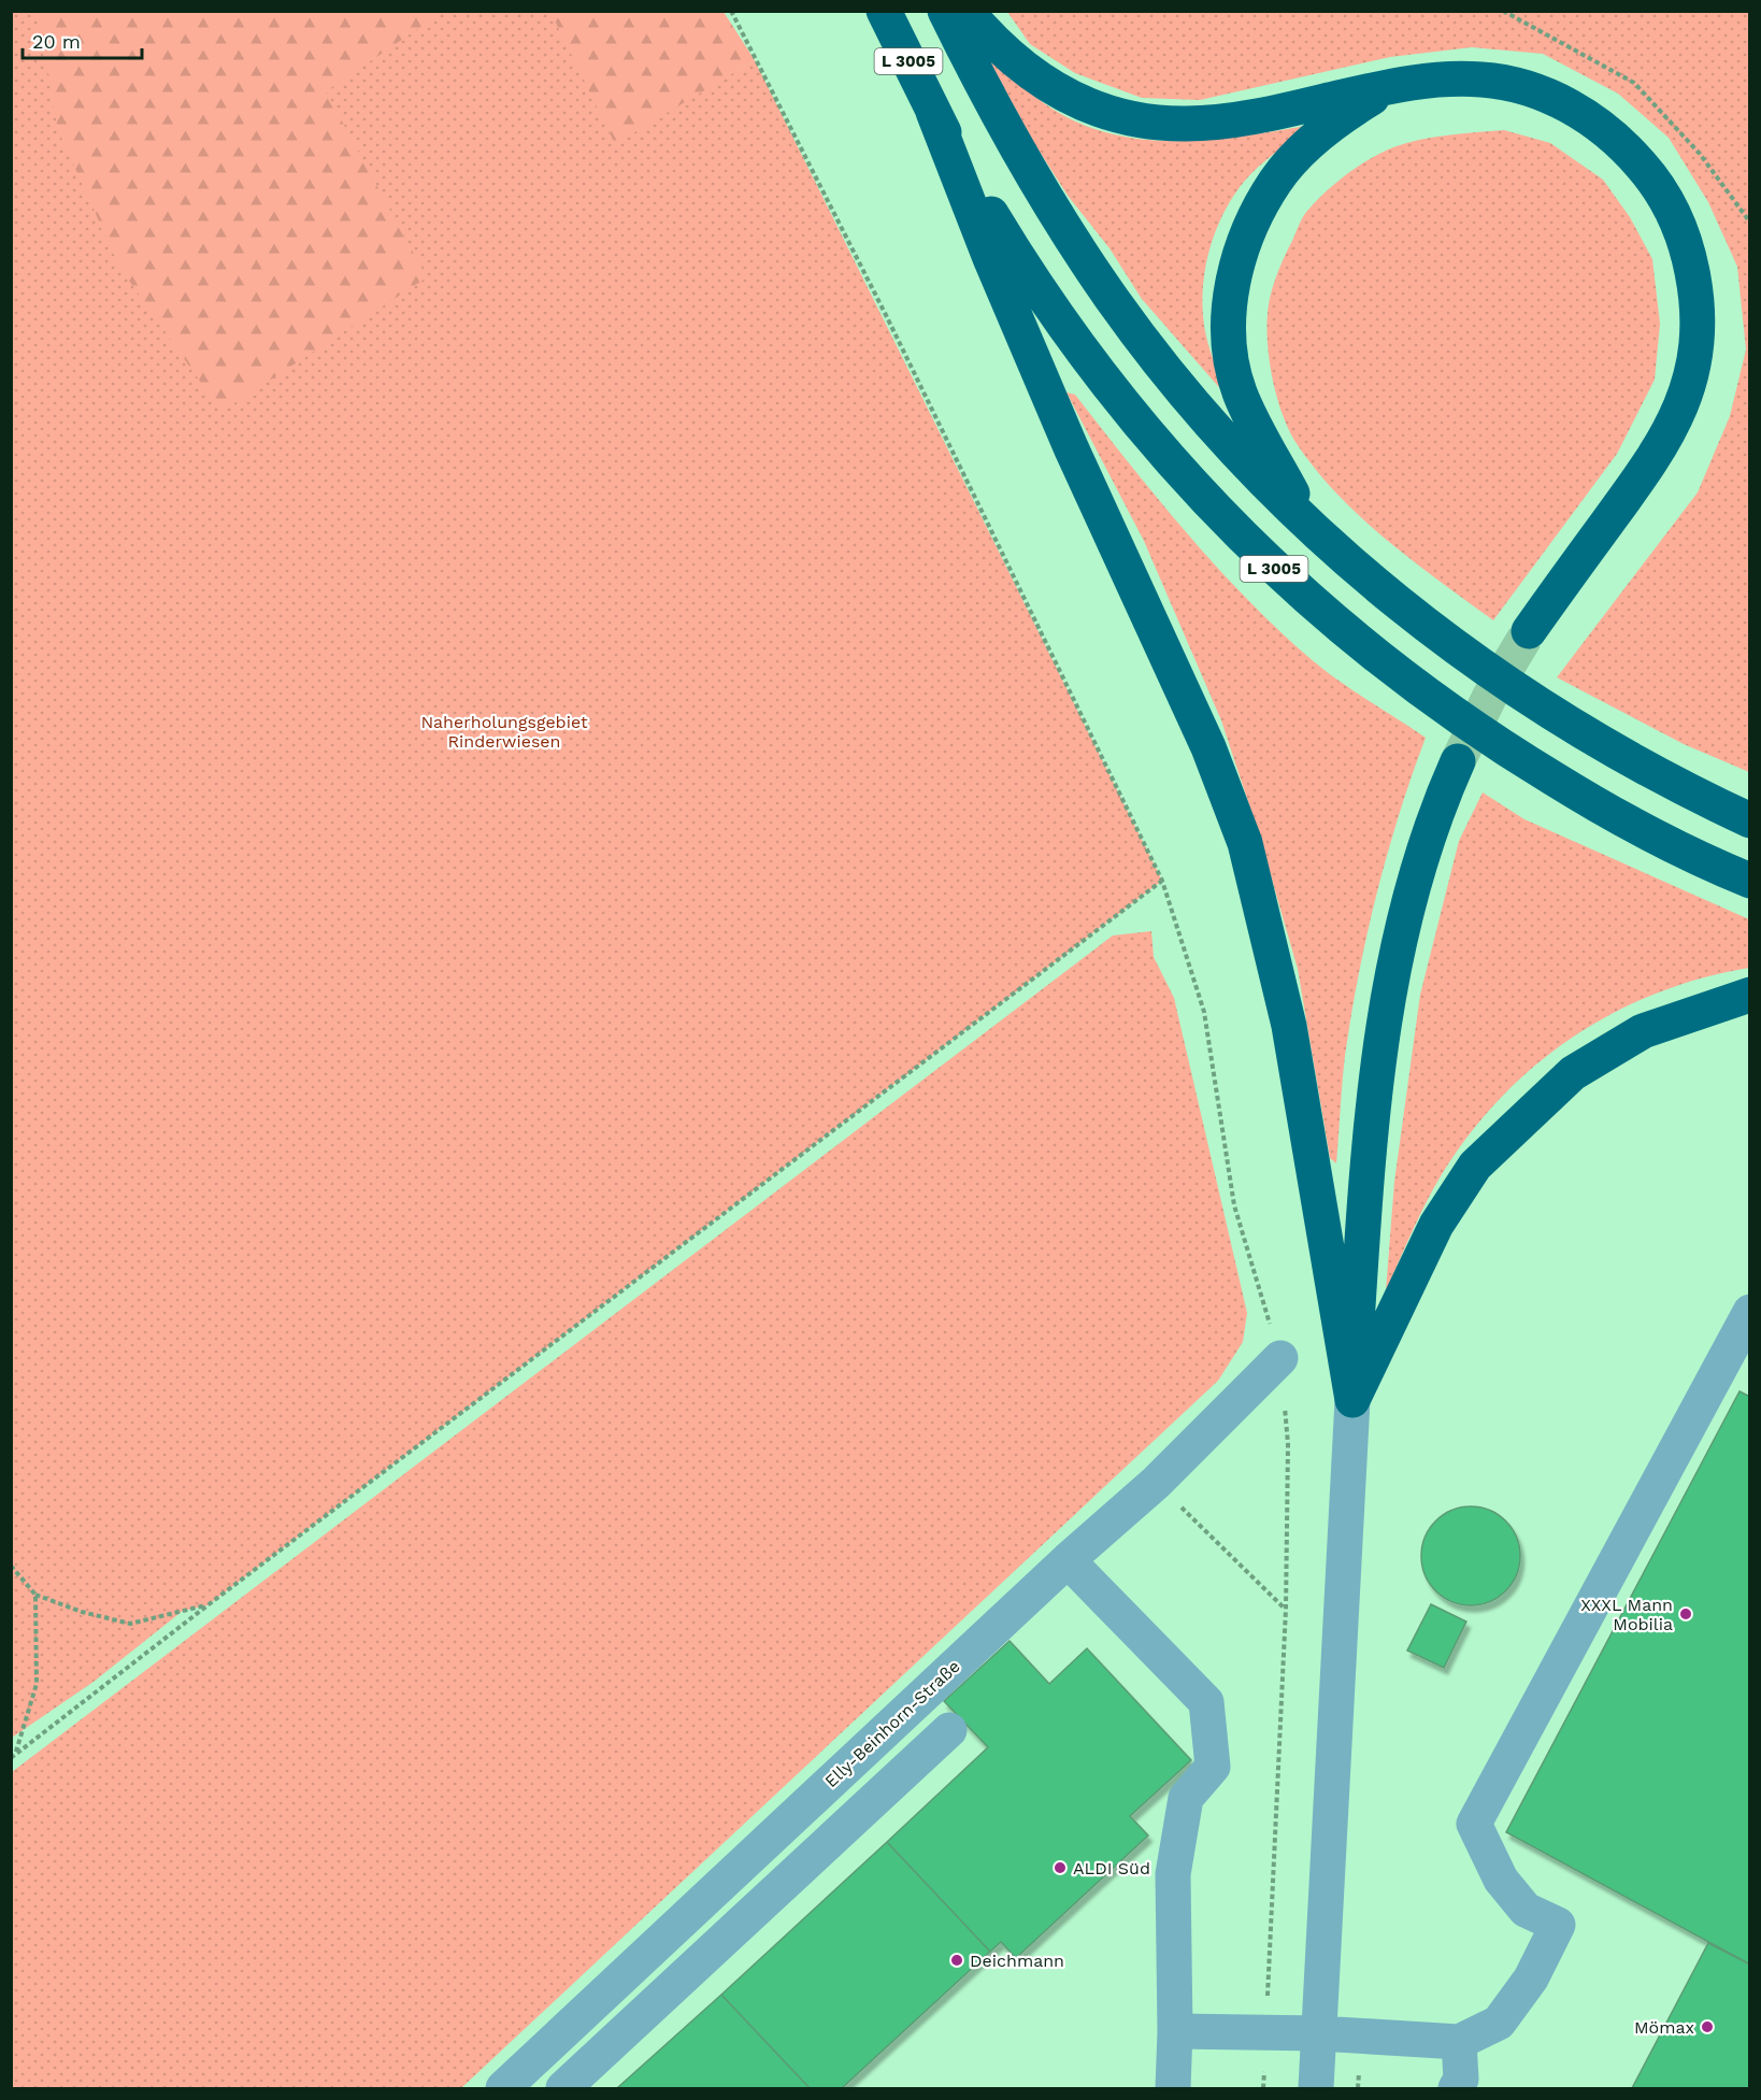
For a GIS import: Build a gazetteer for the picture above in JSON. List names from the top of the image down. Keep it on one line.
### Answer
{"streets":{"highway":["L 3005"],"street":["Elly-Beinhorn-Straße"]},"parks":["Naherholungsgebiet Rinderwiesen"],"places":["XXXL Mann Mobilia","ALDI Süd","Deichmann","Mömax"],"scale_bar":"20 m"}
